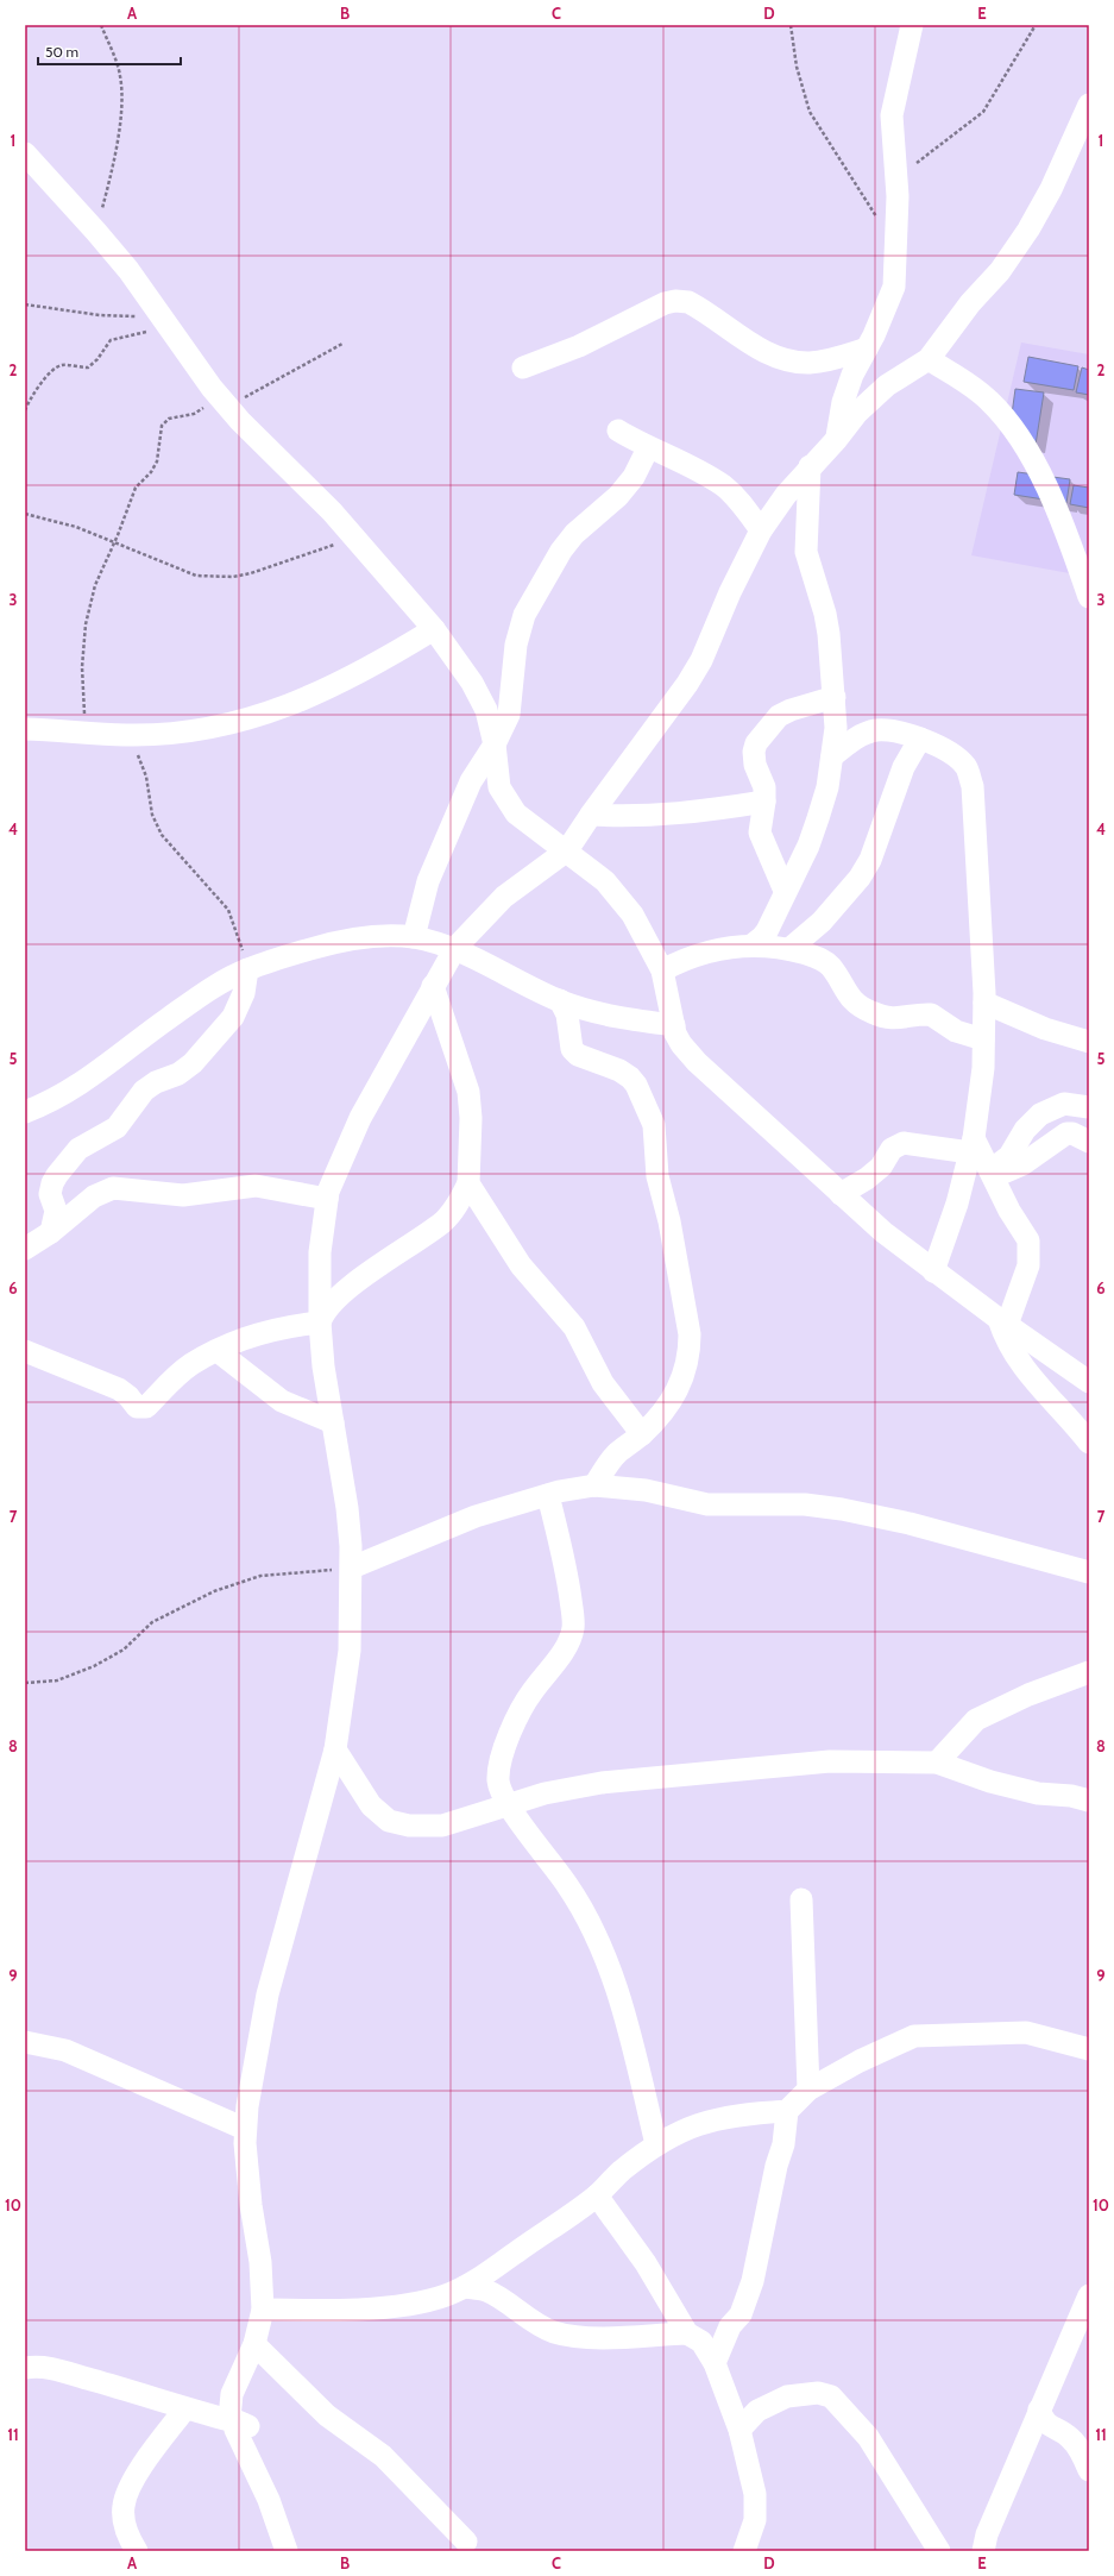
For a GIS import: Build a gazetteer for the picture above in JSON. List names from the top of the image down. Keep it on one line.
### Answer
{"scale_bar":"50 m","grid":{"columns":["A","B","C","D","E"],"rows":["1","2","3","4","5","6","7","8","9","10","11"]}}
